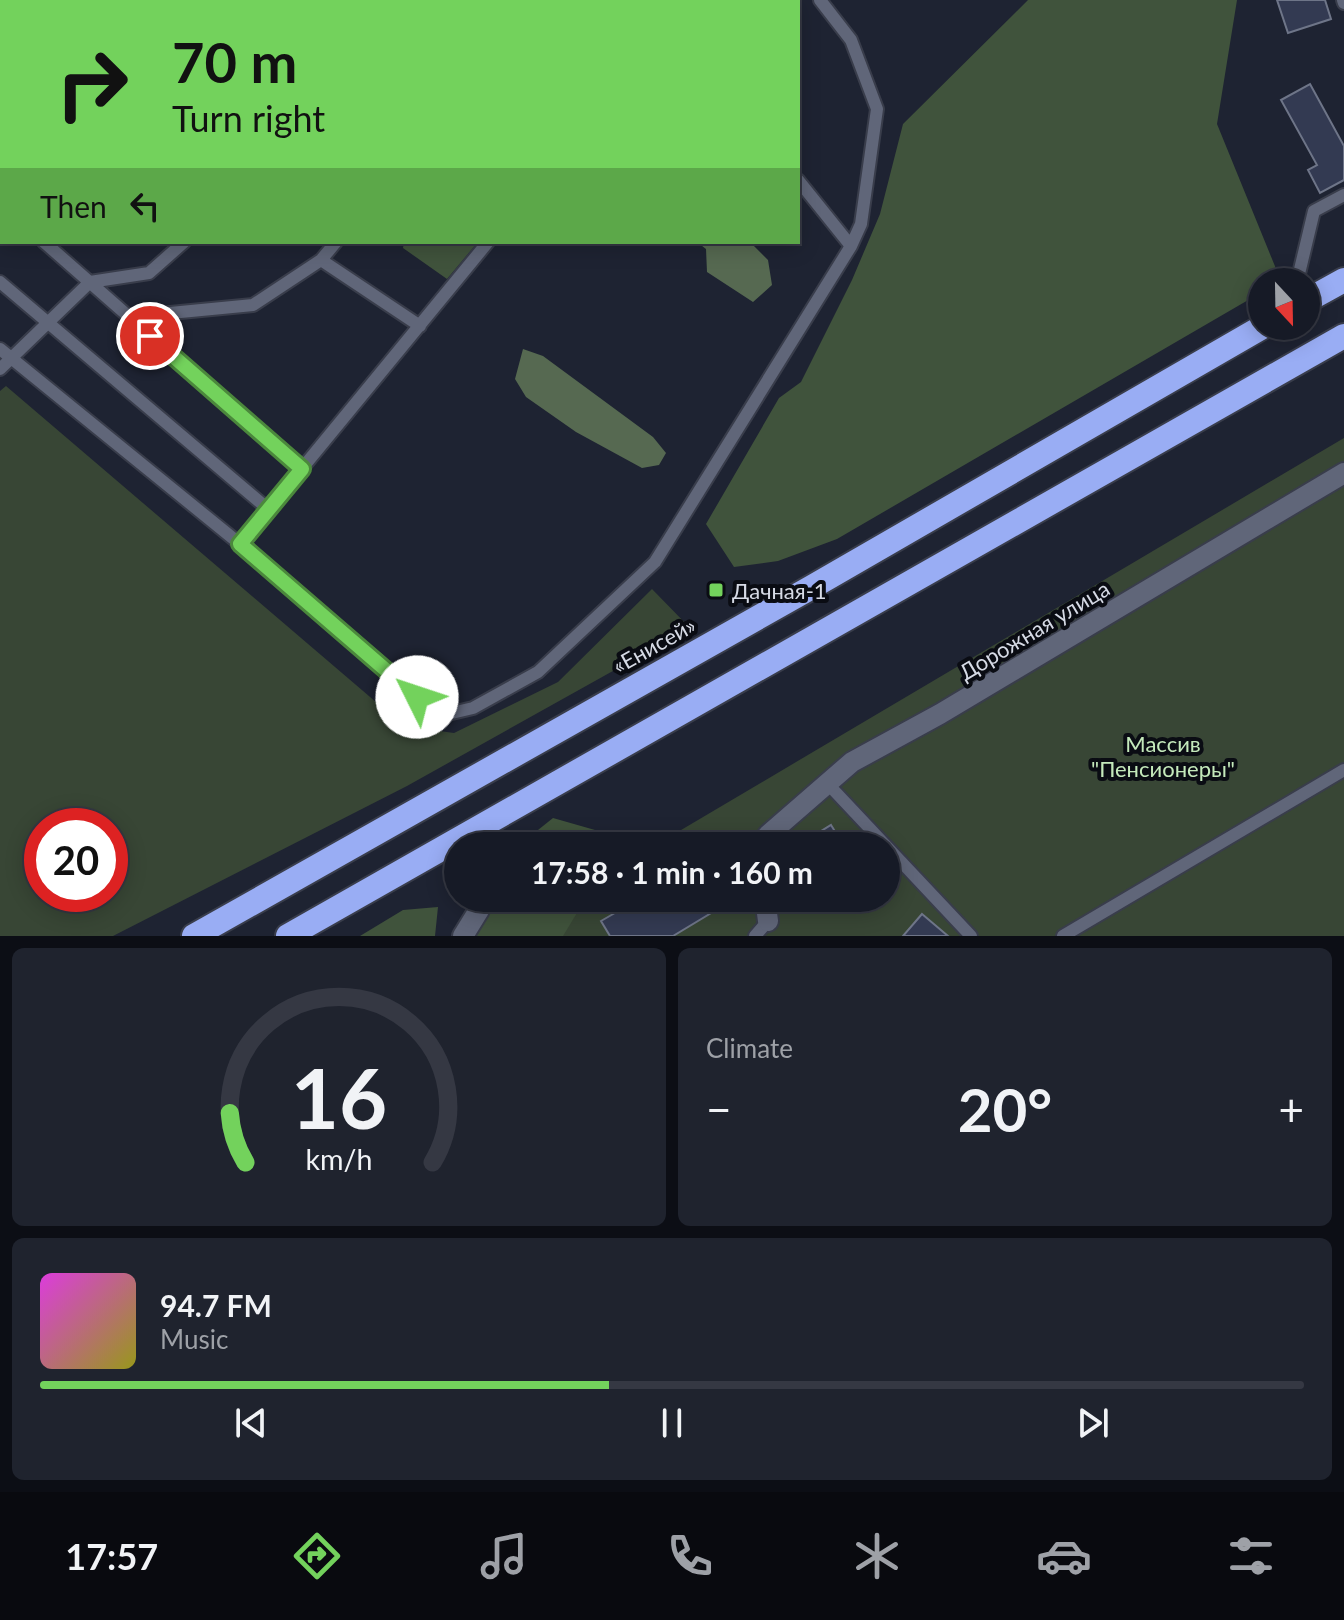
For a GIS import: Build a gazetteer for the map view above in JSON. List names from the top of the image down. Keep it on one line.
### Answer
{"streets":{"highway":["«Енисей»"],"street":["Дорожная улица"]},"parks":["Массив \"Пенсионеры\""],"places":{"transit":["Дачная-1"]},"north":"bottom","page":{"turn":["70 m","Turn right"],"then":"Then","limit":"20","trip":"17:58 · 1 min · 160 m","tile":"Climate","heat":["−","20°","+"],"song":["94.7 FM","Music"],"tabs":"17:57","gauge":["16","km/h"]}}
